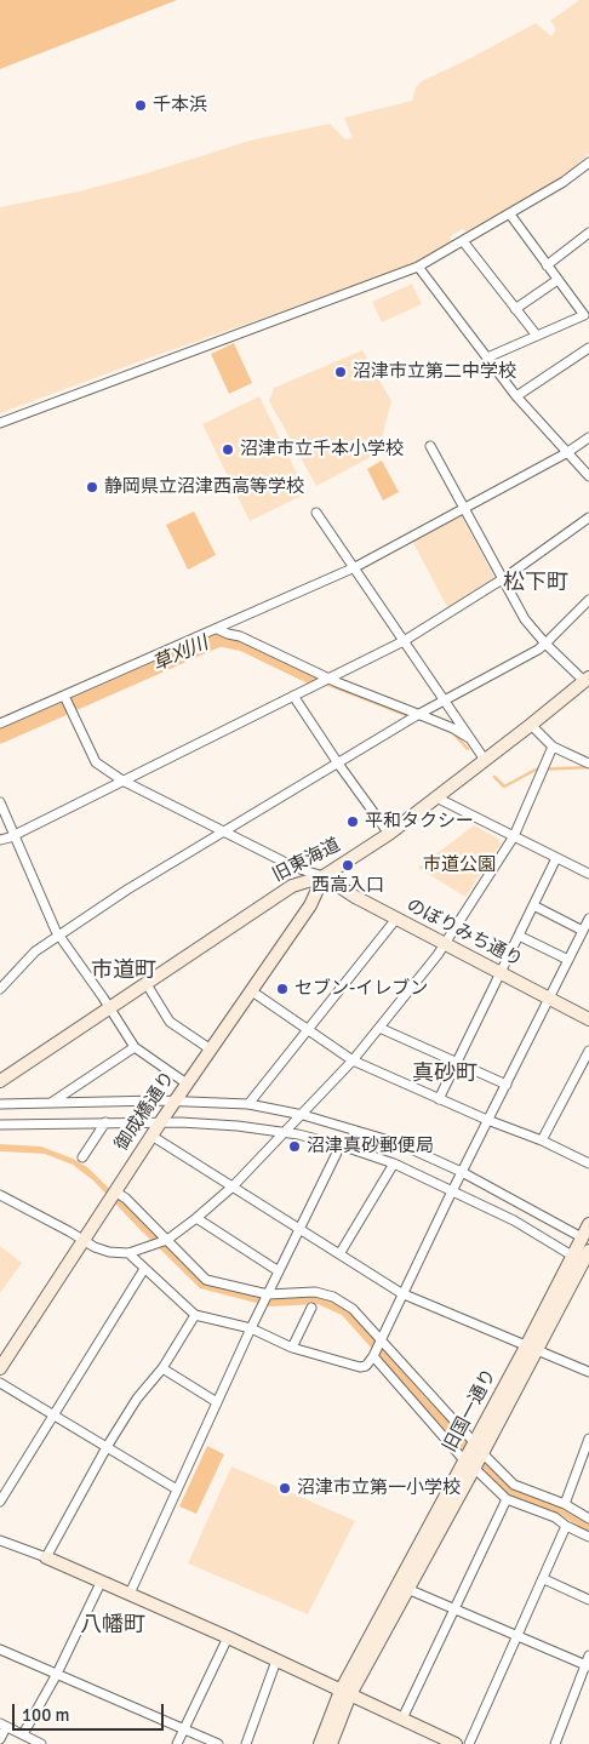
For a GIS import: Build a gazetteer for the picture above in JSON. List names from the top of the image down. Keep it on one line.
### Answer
{"streets":{"street":["旧東海道","のぼりみち通り","御成橋通り","旧国一通り"]},"crossings":[["旧東海道","のぼりみち通り"],["旧東海道","御成橋通り"],["のぼりみち通り","御成橋通り"]],"districts":["松下町","市道町","真砂町","八幡町"],"water":["草刈川"],"parks":["市道公園"],"places":["千本浜","沼津市立第二中学校","沼津市立千本小学校","静岡県立沼津西高等学校","平和タクシー","西高入口","セブン-イレブン","沼津真砂郵便局","沼津市立第一小学校"],"scale_bar":"100 m"}
